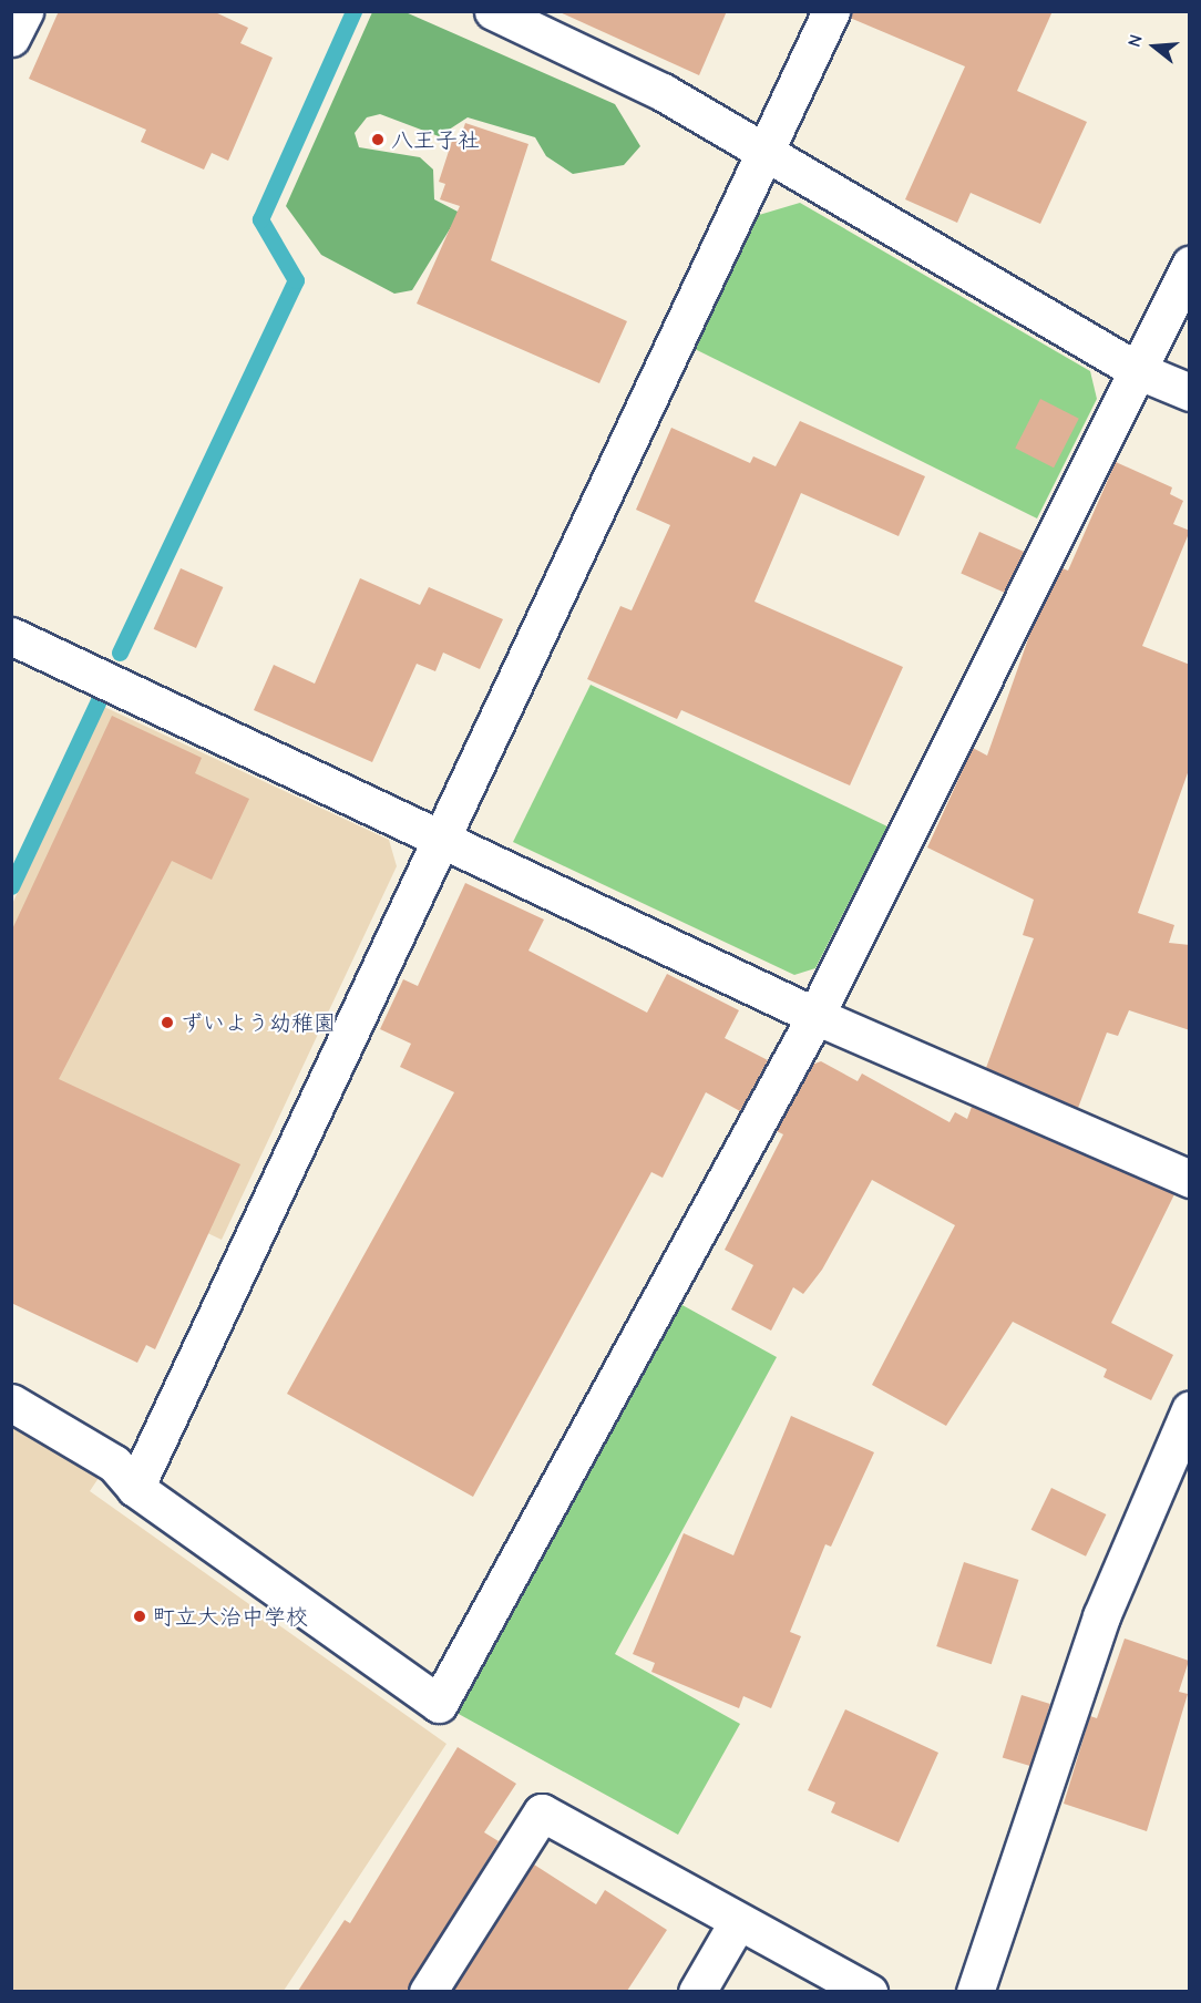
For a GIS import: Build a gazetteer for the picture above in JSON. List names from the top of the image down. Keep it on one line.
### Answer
{"places":["八王子社","ずいよう幼稚園","町立大治中学校"],"north":"left"}
